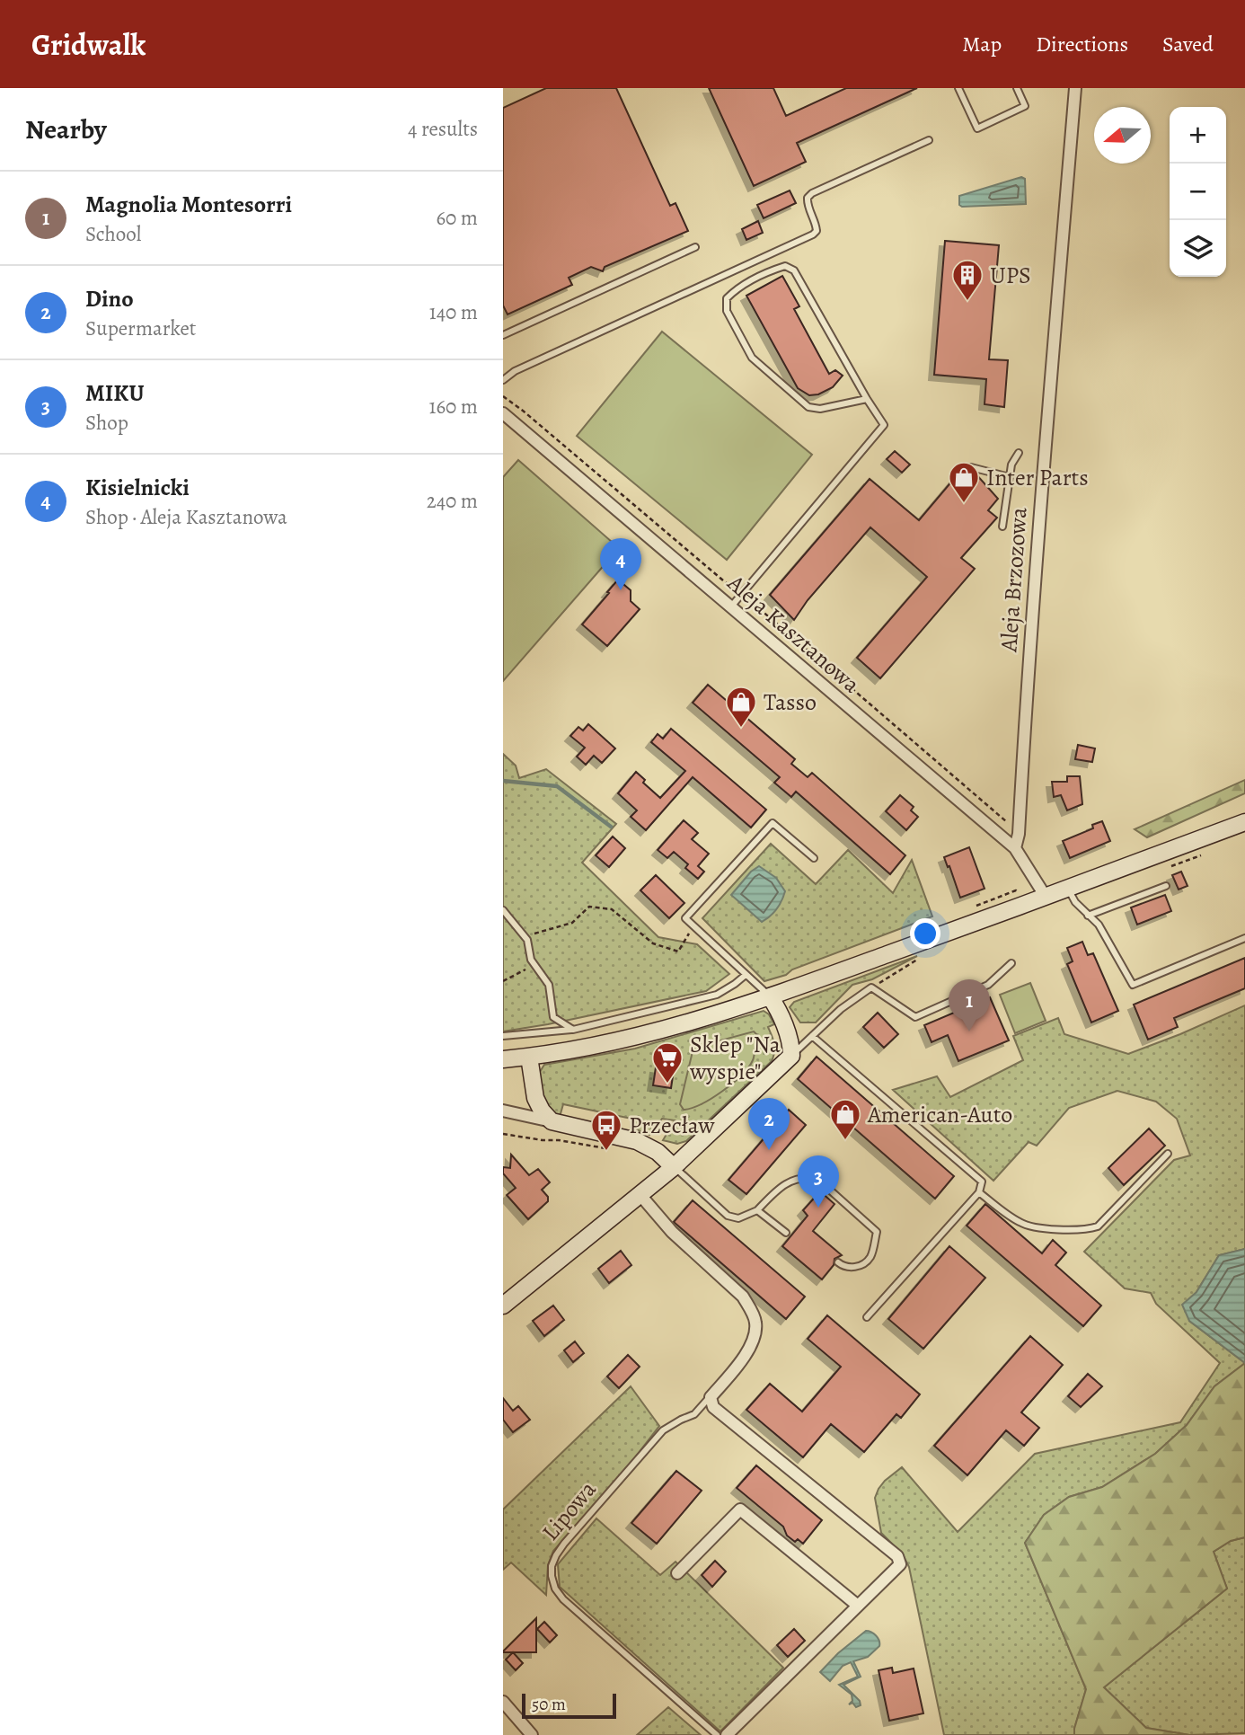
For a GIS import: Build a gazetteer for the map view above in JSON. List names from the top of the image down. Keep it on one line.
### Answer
{"streets":{"street":["Aleja Brzozowa","Aleja Kasztanowa","Lipowa"]},"crossings":[["Aleja Brzozowa","Aleja Kasztanowa"]],"places":{"building":["UPS"],"shop":["Inter Parts","Tasso","American-Auto"],"supermarket":["Sklep \"Na wyspie\""],"bus stop":["Przecław"]},"scale_bar":"50 m","north":"left","page":{"header":"Gridwalk","nav":["Map","Directions","Saved"],"heading":["Nearby","4 results"],"map_buttons":["+","−"],"list":[{"mark":"1","name":"Magnolia Montesorri","note":"School","value":"60 m"},{"mark":"2","name":"Dino","note":"Supermarket","value":"140 m"},{"mark":"3","name":"MIKU","note":"Shop","value":"160 m"},{"mark":"4","name":"Kisielnicki","note":"Shop · Aleja Kasztanowa","value":"240 m"}],"pins":["4","1","2","3"],"scale":"50 m"}}
